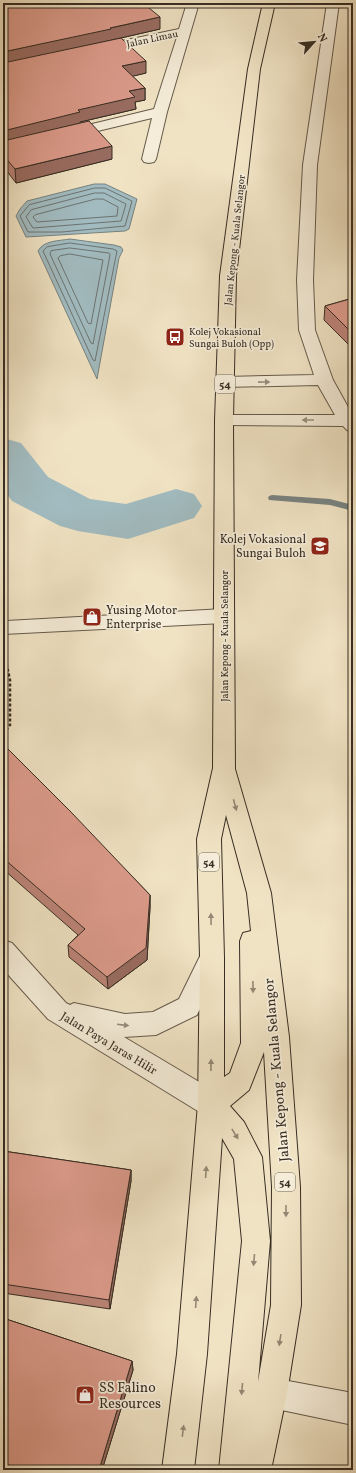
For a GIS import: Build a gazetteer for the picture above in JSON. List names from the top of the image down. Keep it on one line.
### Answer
{"streets":{"highway":["Jalan Kepong - Kuala Selangor","54"],"street":["Jalan Limau","Jalan Paya Jaras Hilir"]},"crossings":[["Jalan Kepong - Kuala Selangor","Jalan Paya Jaras Hilir"]],"places":{"bus stop":["Kolej Vokasional Sungai Buloh (Opp)"],"school or university":["Kolej Vokasional Sungai Buloh"],"shop":["Yusing Motor Enterprise","SS Falino Resources"]},"north":"top right"}
